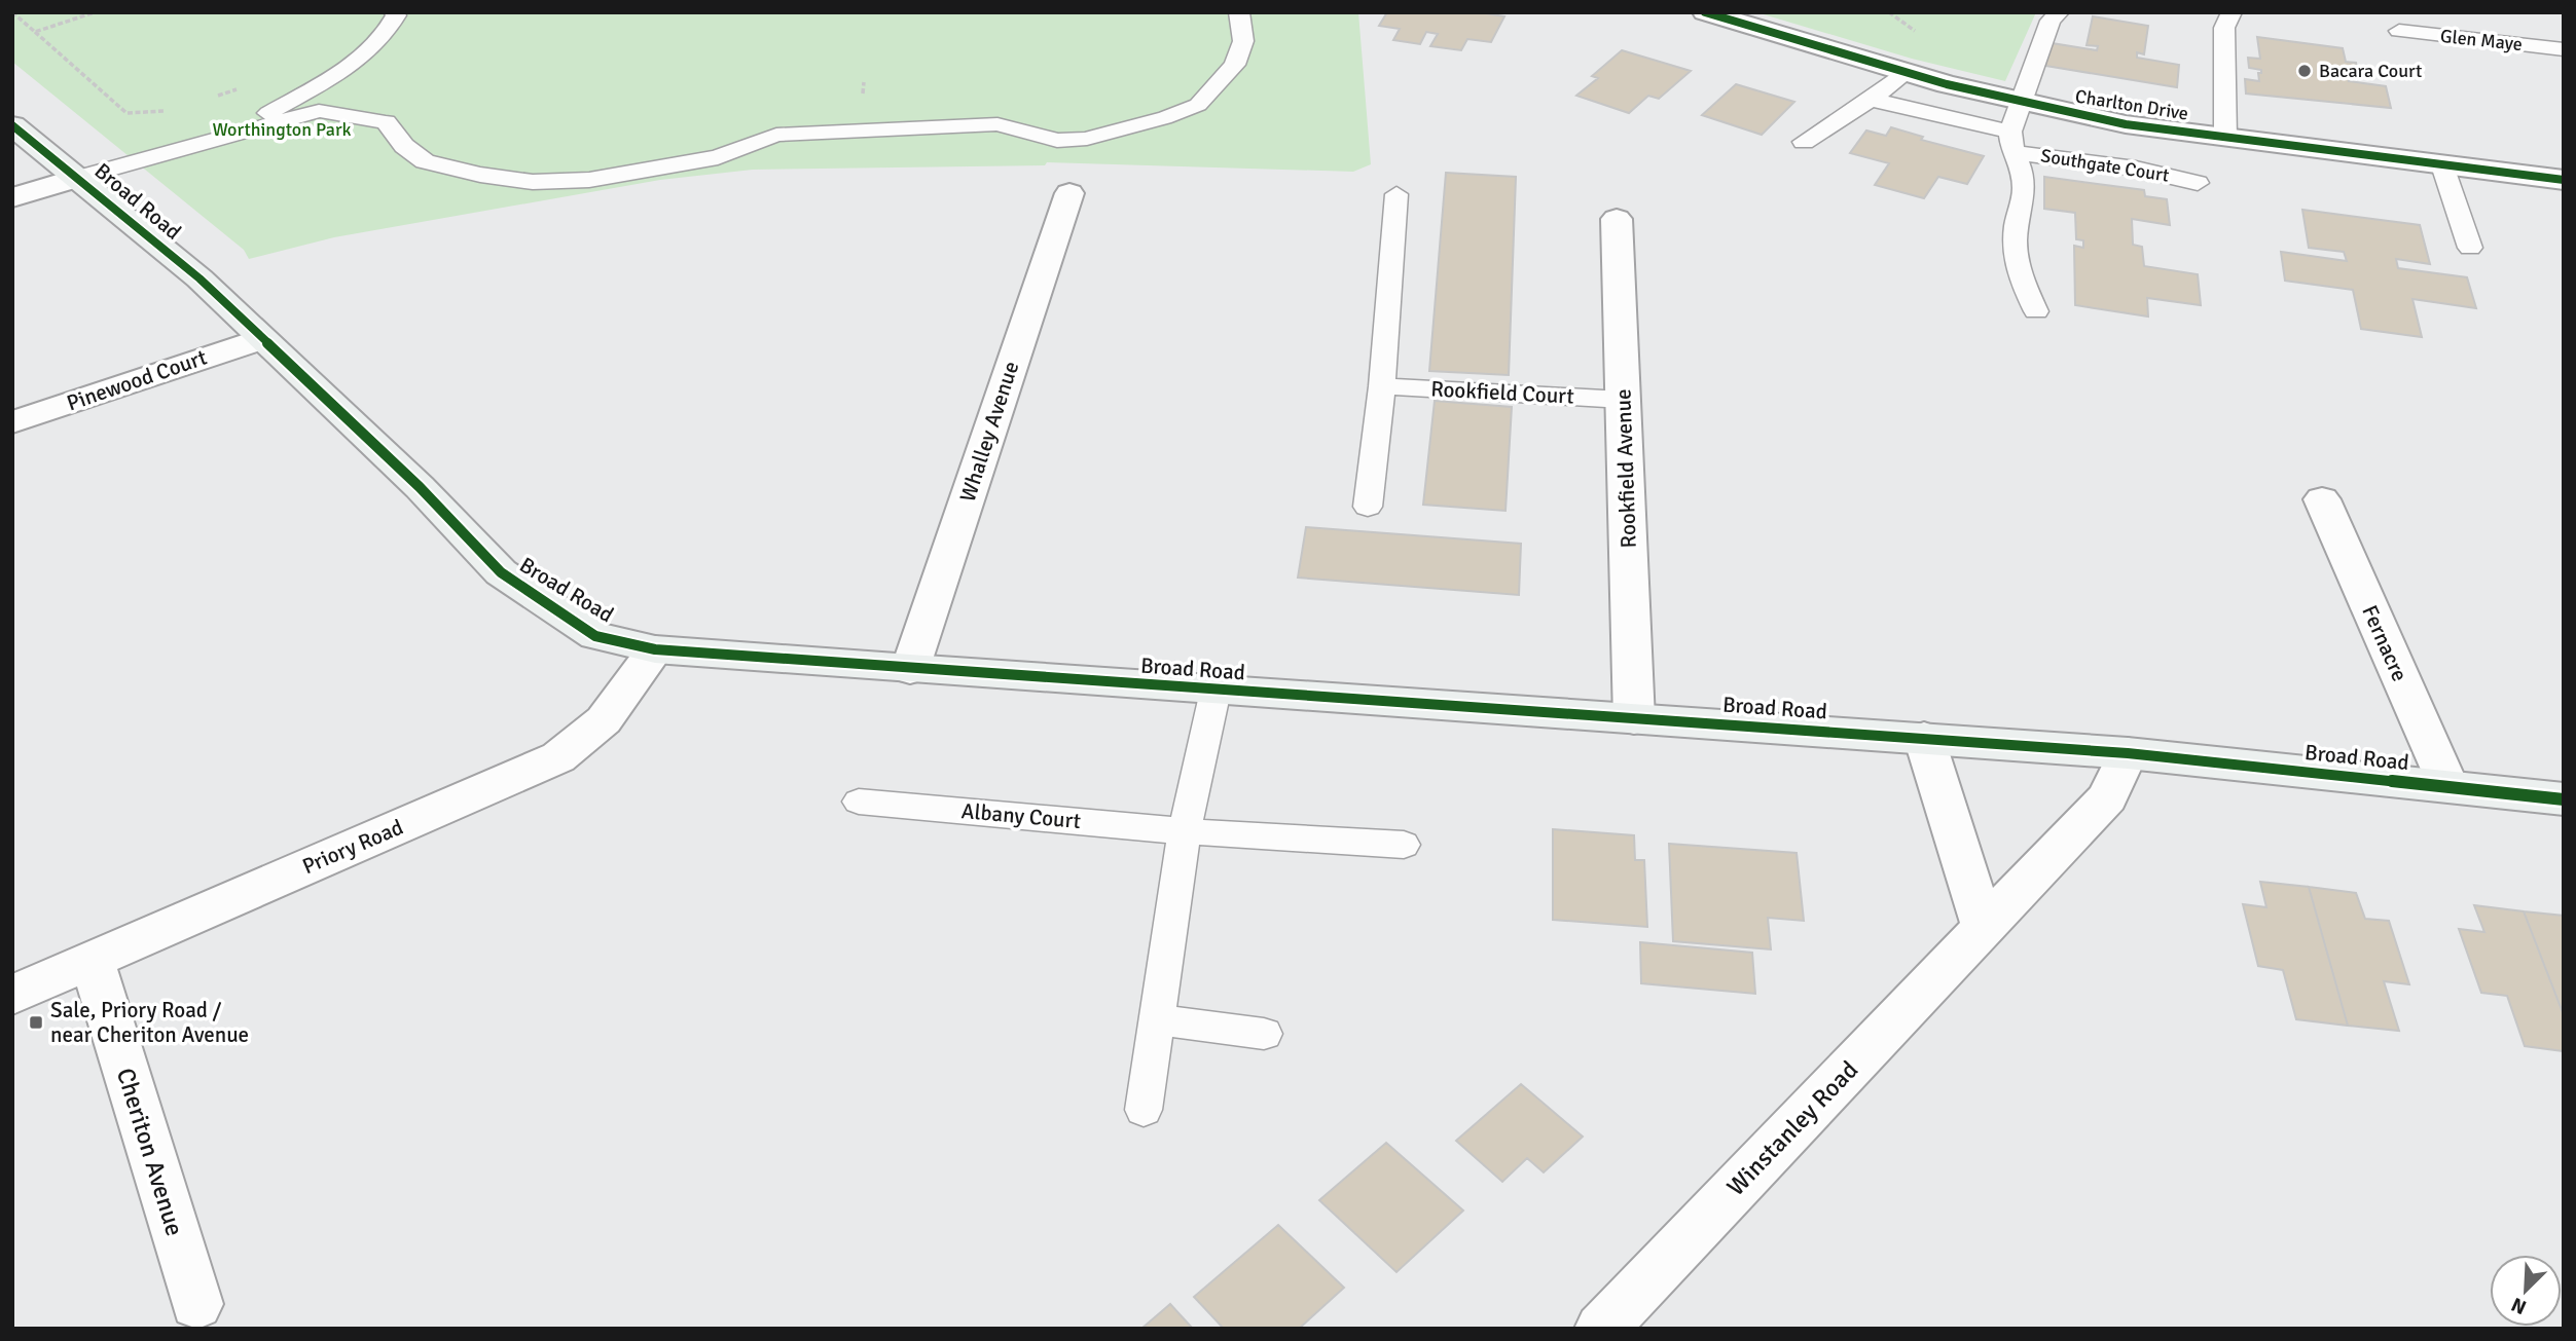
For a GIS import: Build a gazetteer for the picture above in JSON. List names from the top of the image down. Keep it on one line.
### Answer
{"streets":{"street":["Charlton Drive","Broad Road","Pinewood Court","Whalley Avenue","Rookfield Avenue","Fernacre","Priory Road","Winstanley Road","Cheriton Avenue"],"lane":["Glen Maye","Southgate Court","Rookfield Court","Albany Court"]},"crossings":[["Broad Road","Pinewood Court"],["Broad Road","Whalley Avenue"],["Broad Road","Rookfield Avenue"],["Broad Road","Fernacre"],["Broad Road","Priory Road"],["Broad Road","Winstanley Road"],["Rookfield Court","Rookfield Avenue"],["Priory Road","Cheriton Avenue"]],"parks":["Worthington Park"],"places":{"other":["Bacara Court"],"transit":["Sale, Priory Road / near Cheriton Avenue"]},"north":"bottom left"}
